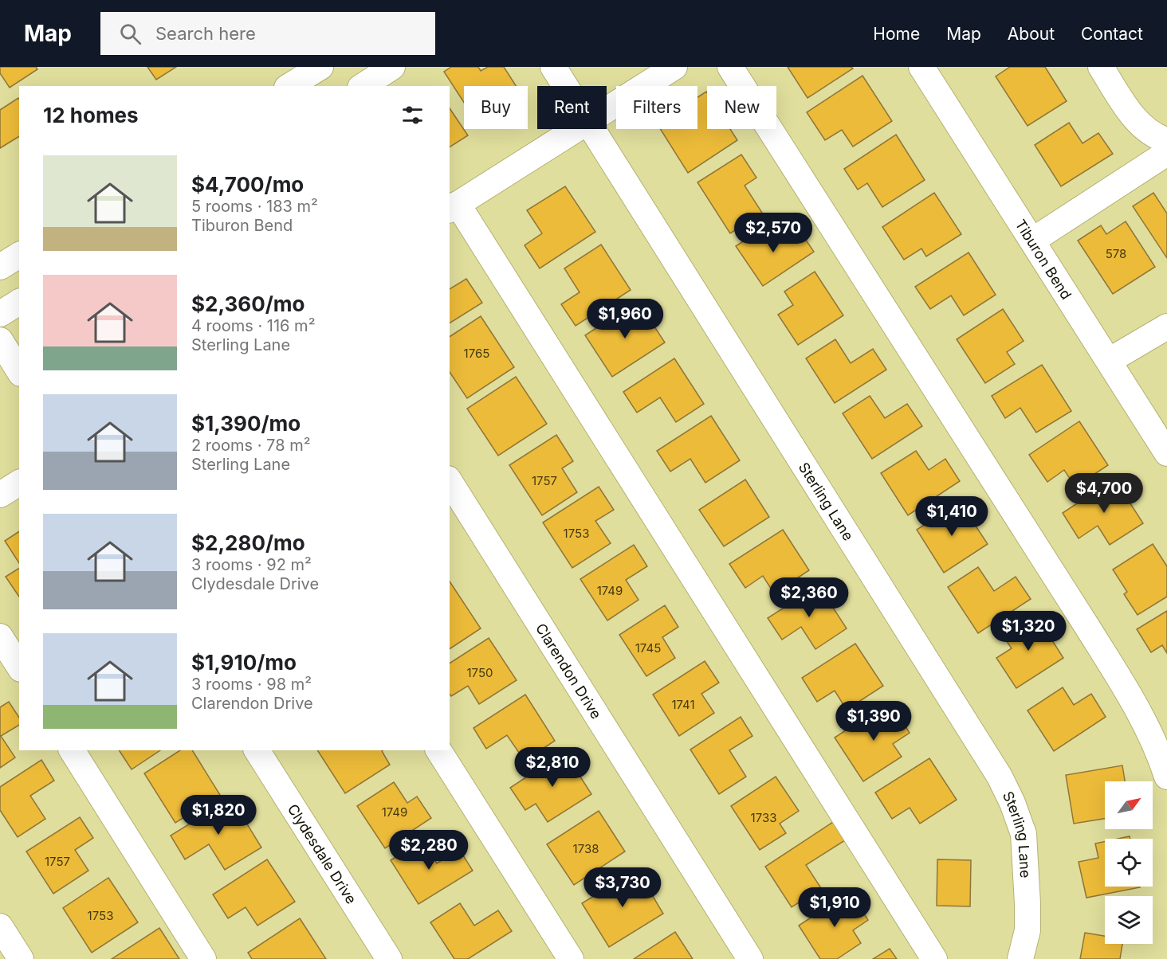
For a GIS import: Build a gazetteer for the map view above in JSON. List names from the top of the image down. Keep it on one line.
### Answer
{"streets":{"street":["Tiburon Bend","Sterling Lane","Clarendon Drive","Clydesdale Drive"]},"house_numbers":["578","1765","1757","1753","1749","1745","1750","1741","1749","1733","1738","1757","1753"],"north":"top right","page":{"header":"Map","search":"Search here","nav":["Home","Map","About","Contact"],"chip":["Buy","Rent","Filters","New"],"heading":"12 homes","list":[{"name":"$4,700/mo","note":"5 rooms · 183 m² · Tiburon Bend"},{"name":"$2,360/mo","note":"4 rooms · 116 m² · Sterling Lane"},{"name":"$1,390/mo","note":"2 rooms · 78 m² · Sterling Lane"},{"name":"$2,280/mo","note":"3 rooms · 92 m² · Clydesdale Drive"},{"name":"$1,910/mo","note":"3 rooms · 98 m² · Clarendon Drive"}],"price":["$2,570","$1,960","$4,700","$1,410","$2,360","$1,320","$1,390","$2,810","$1,820","$2,280","$3,730","$1,910"]}}
